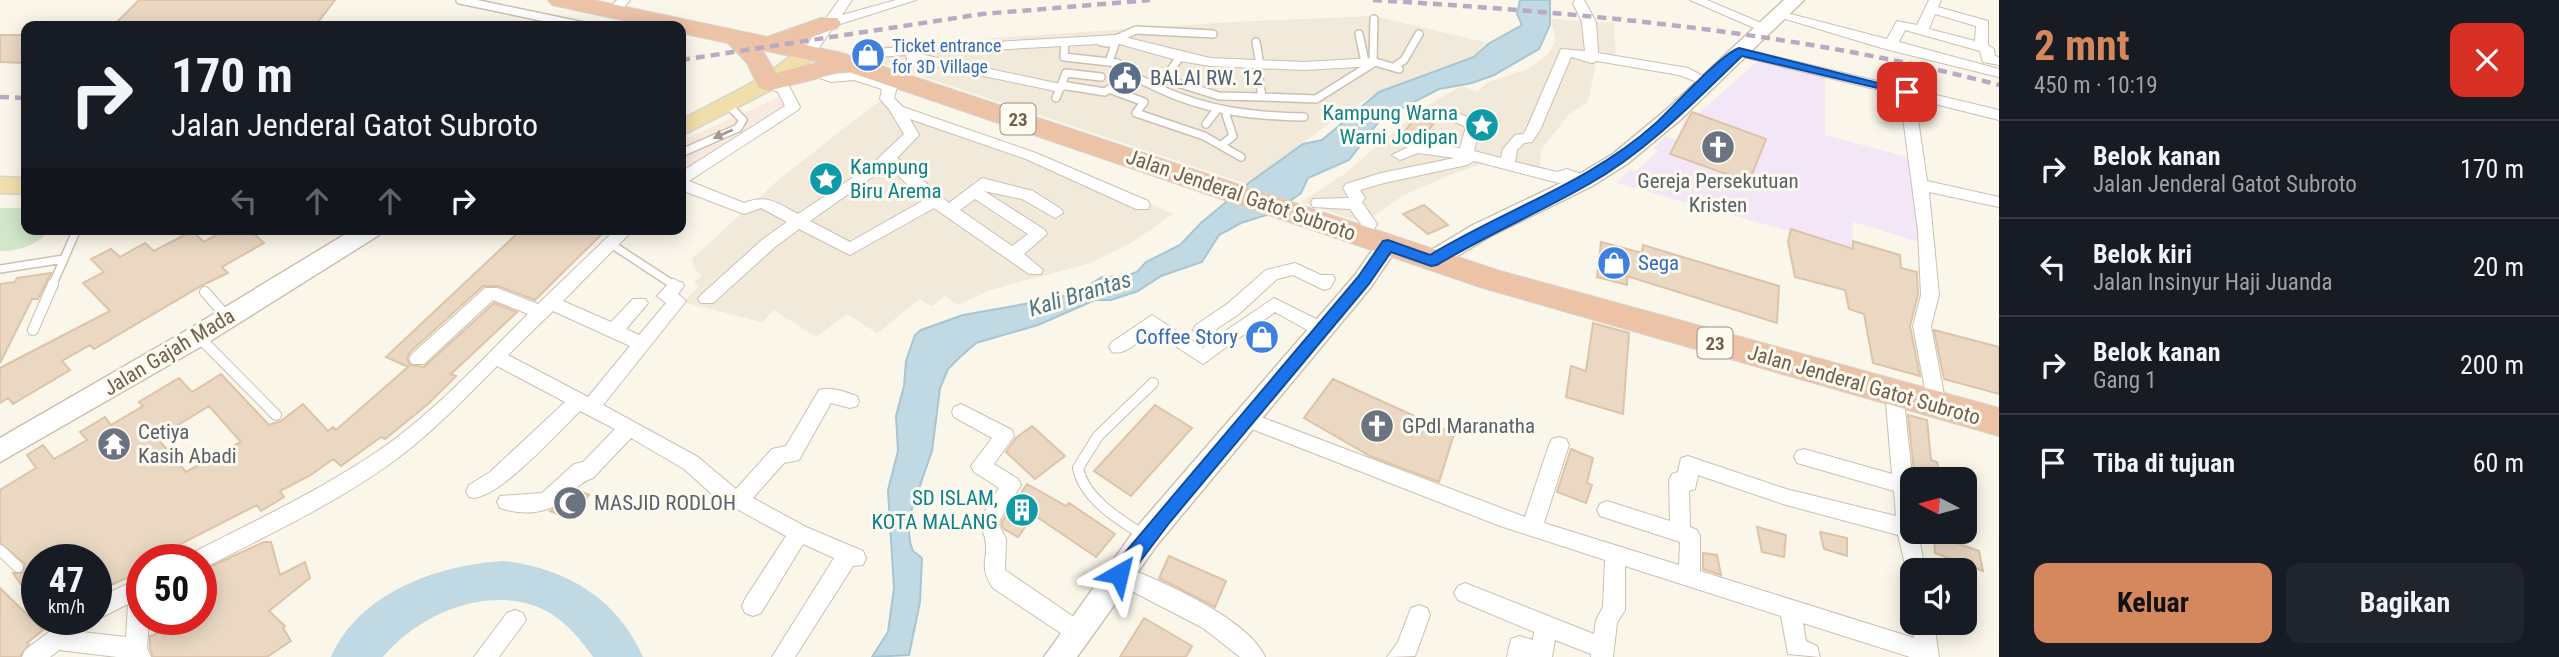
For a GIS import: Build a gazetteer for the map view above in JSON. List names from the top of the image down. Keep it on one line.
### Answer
{"streets":{"highway":["23","Jalan Jenderal Gatot Subroto"],"main road":["Jalan Gajah Mada"]},"crossings":[["23","Jalan Jenderal Gatot Subroto"]],"water":["Kali Brantas"],"places":{"shop":["Ticket entrance for 3D Village","Sega","Coffee Story"],"public building":["BALAI RW. 12"],"place":["Kampung Warna Warni Jodipan","Kampung Biru Arema"],"church":["Gereja Persekutuan Kristen","GPdI Maranatha"],"temple":["Cetiya Kasih Abadi"],"mosque":["MASJID RODLOH"],"building":["SD ISLAM, KOTA MALANG"]},"north":"left","page":{"heading":["2 mnt","450 m · 10:19"],"turn":["170 m","Jalan Jenderal Gatot Subroto"],"list":[{"name":"Belok kanan","note":"Jalan Jenderal Gatot Subroto","value":"170 m"},{"name":"Belok kiri","note":"Jalan Insinyur Haji Juanda","value":"20 m"},{"name":"Belok kanan","note":"Gang 1","value":"200 m"},{"name":"Tiba di tujuan","value":"60 m"}],"speed":"47 km/h","limit":"50","buttons":["Keluar","Bagikan"]}}
